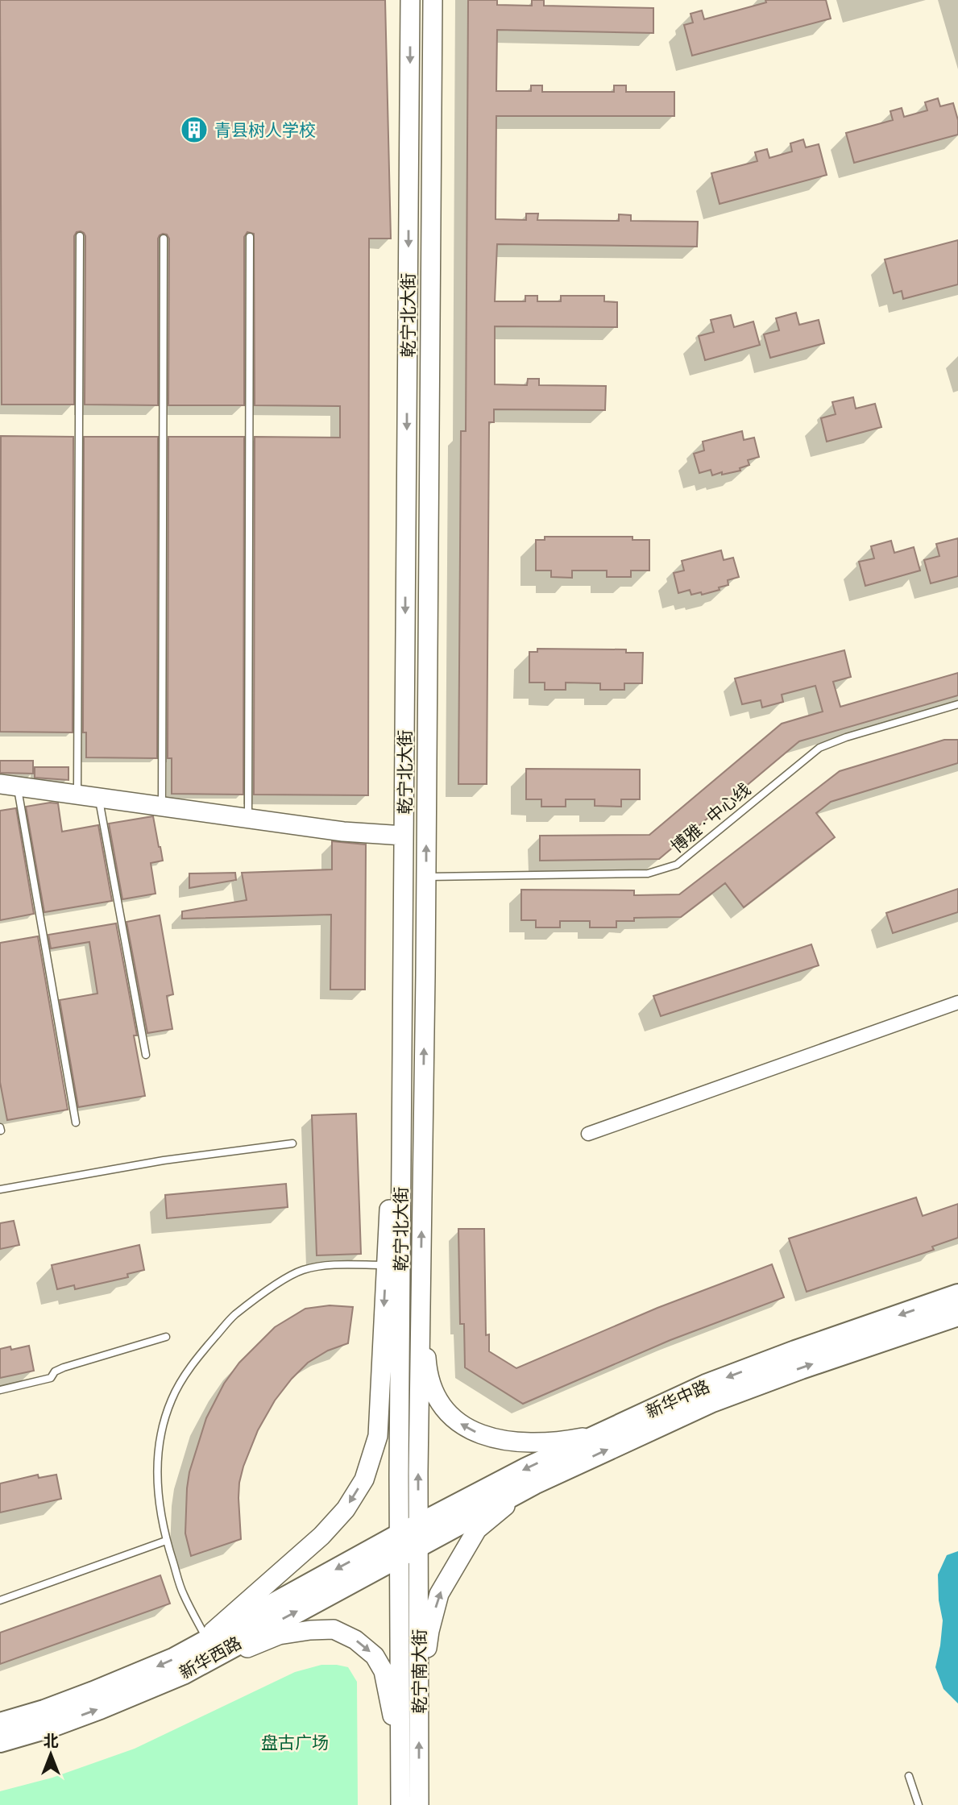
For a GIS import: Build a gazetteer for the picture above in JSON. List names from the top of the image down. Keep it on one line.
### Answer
{"streets":{"main road":["乾宁北大街","新华中路","新华西路","乾宁南大街"],"lane":["博雅 · 中心线"]},"crossings":[["乾宁北大街","博雅 · 中心线"],["乾宁北大街","新华中路"],["乾宁北大街","新华西路"],["乾宁北大街","乾宁南大街"],["新华中路","新华西路"],["新华中路","乾宁南大街"],["新华西路","乾宁南大街"]],"parks":["盘古广场"],"places":{"building":["青县树人学校"]},"north":"top"}
